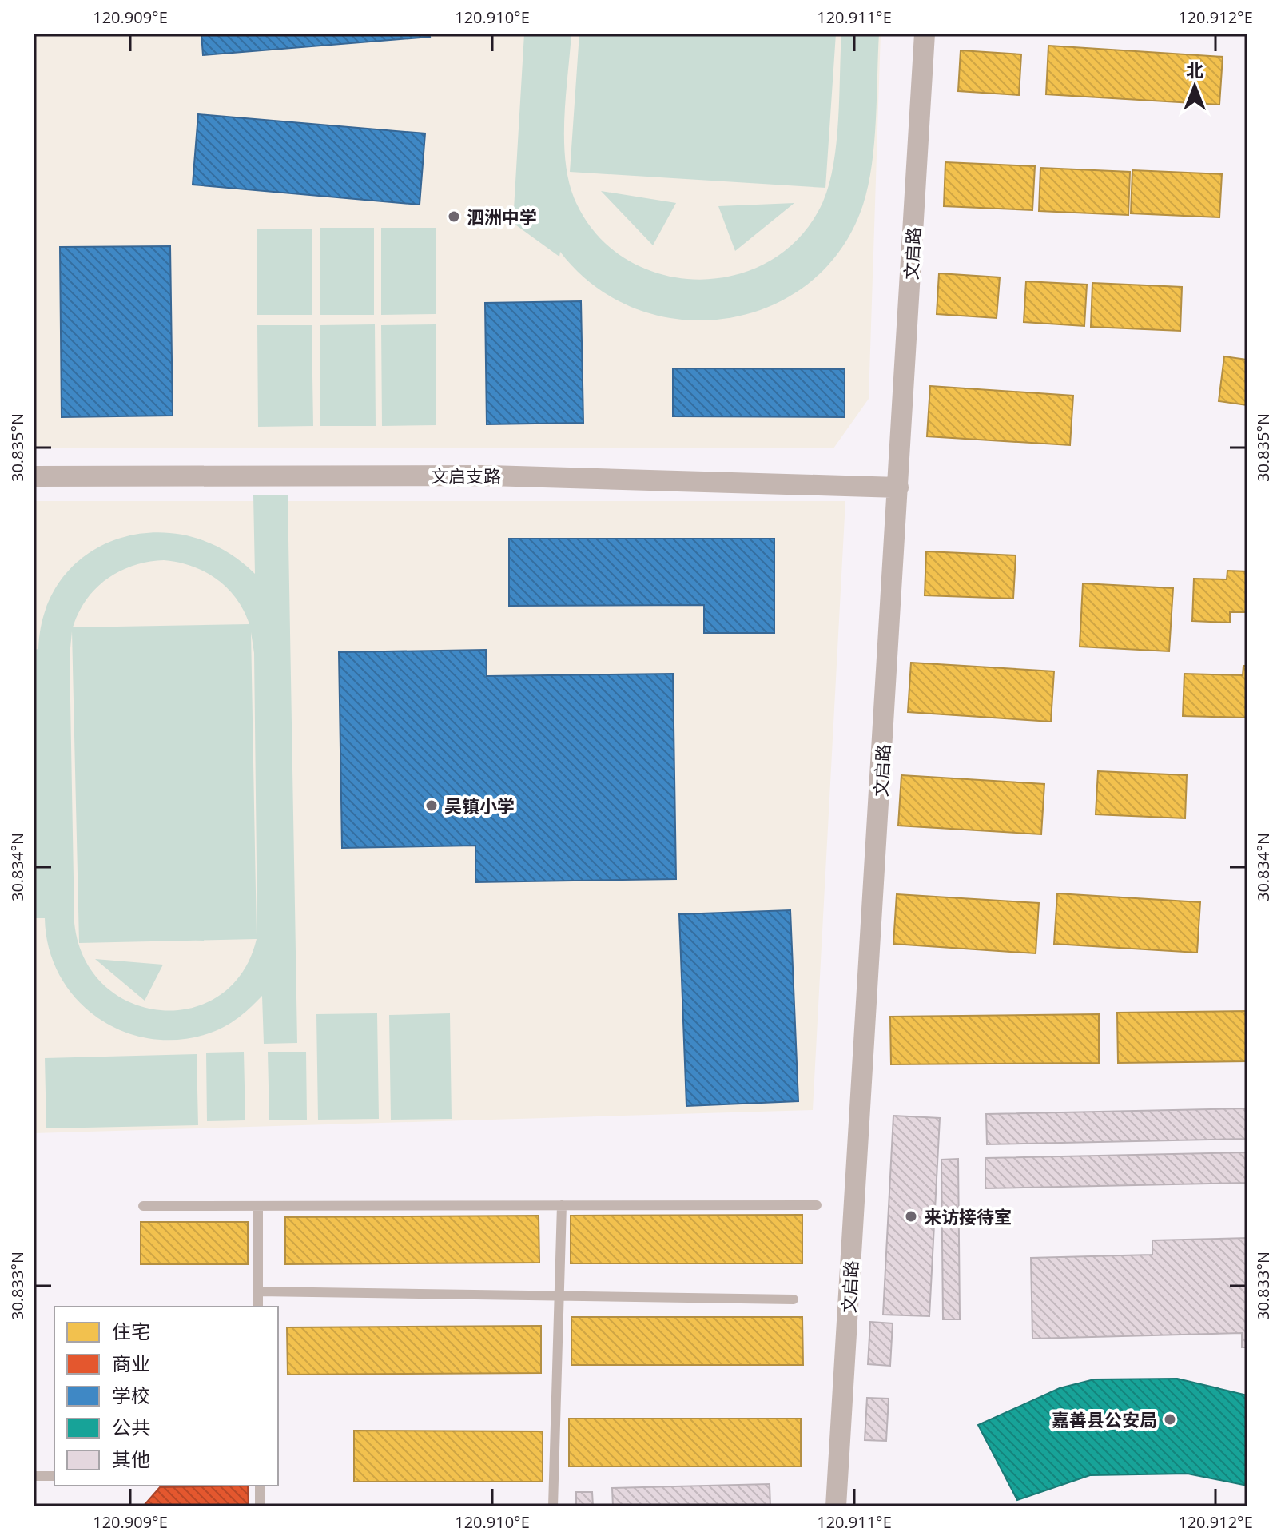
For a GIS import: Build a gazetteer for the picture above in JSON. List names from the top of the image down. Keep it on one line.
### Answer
{"streets":{"street":["文启路","文启支路"]},"crossings":[["文启路","文启支路"]],"places":["泗洲中学","吴镇小学","来访接待室","嘉善县公安局"],"legend":["住宅","商业","学校","公共","其他"],"north":"top","coordinates":["120.909°E","120.910°E","120.911°E","120.912°E","30.835°N","30.834°N","30.833°N"]}
